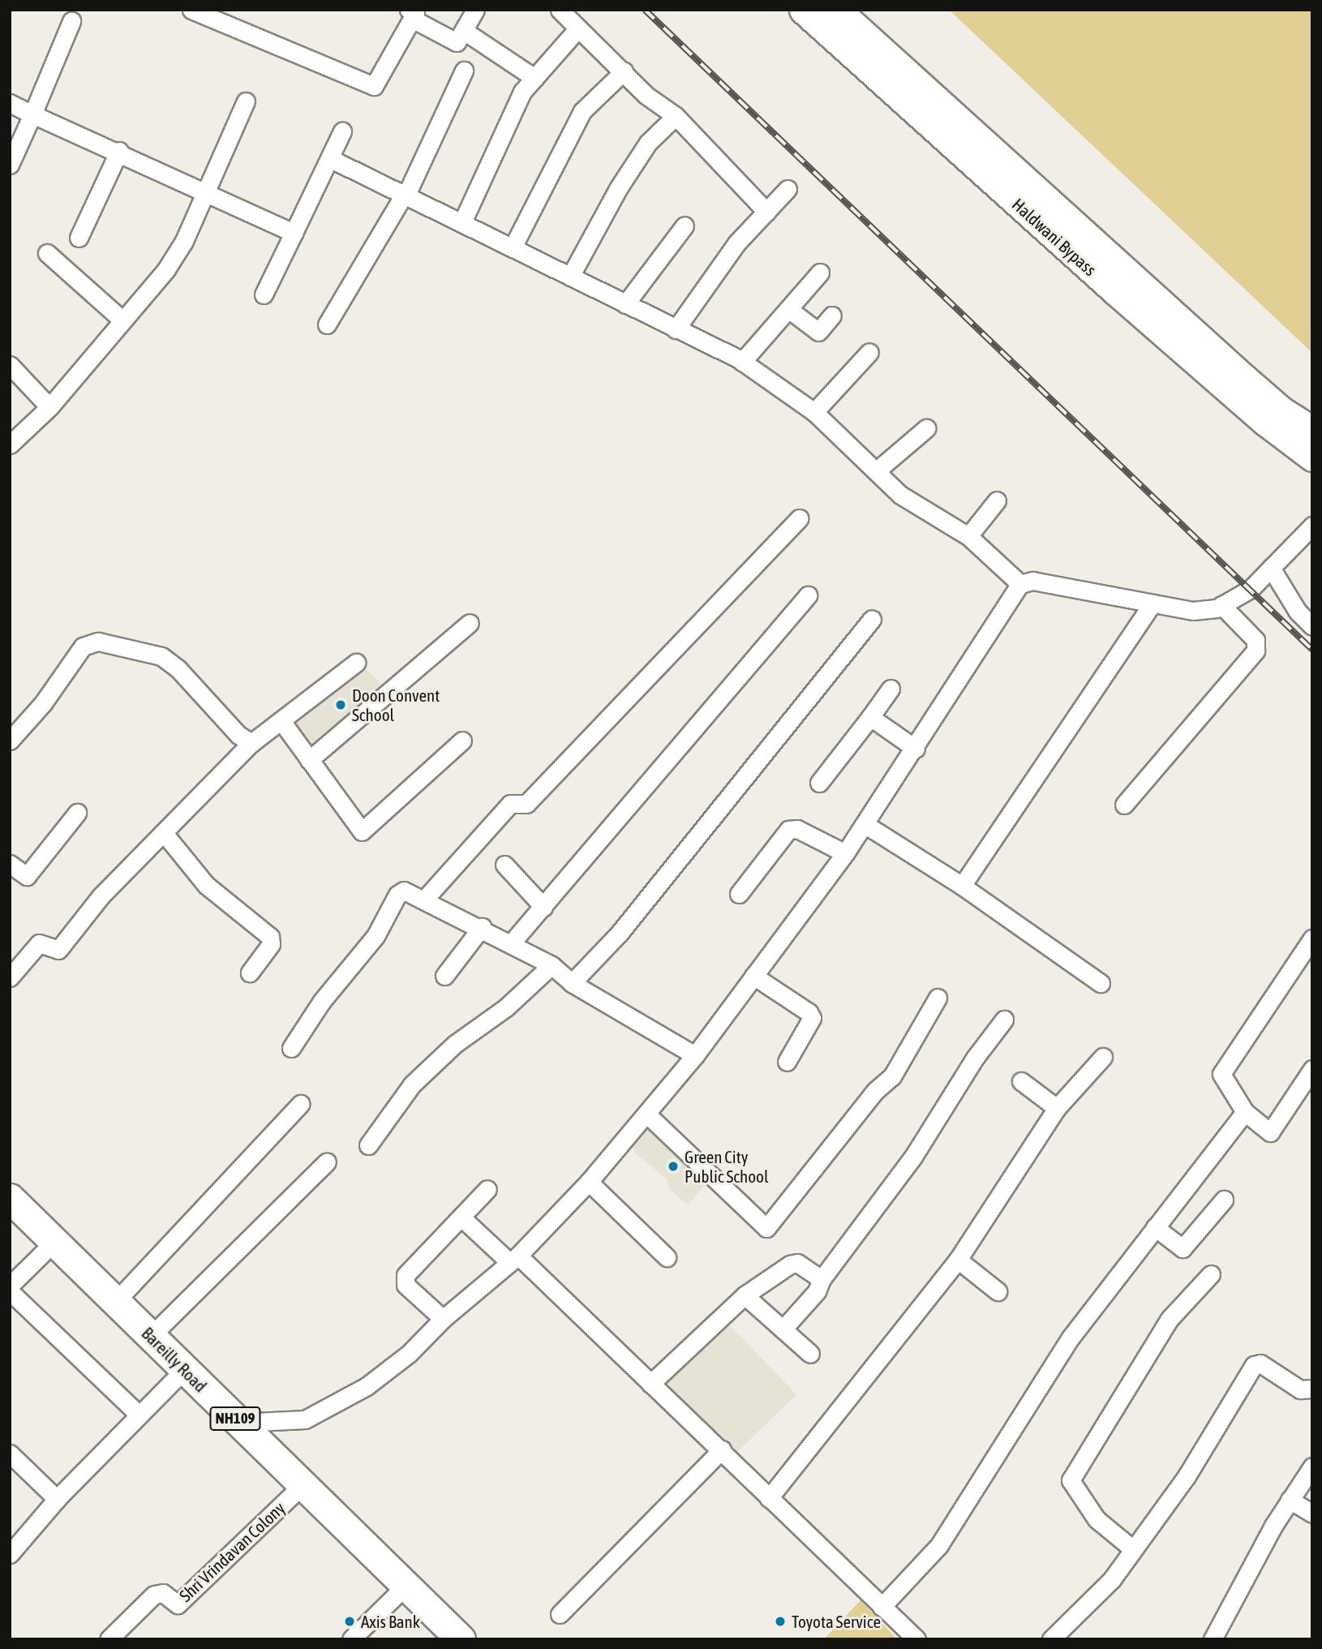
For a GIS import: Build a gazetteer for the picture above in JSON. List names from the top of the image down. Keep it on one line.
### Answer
{"streets":{"highway":["Bareilly Road","NH109"],"main road":["Haldwani Bypass"],"street":["Shri Vrindavan Colony"]},"crossings":[["Bareilly Road","Shri Vrindavan Colony"]],"places":["Doon Convent School","Green City Public School","Axis Bank","Toyota Service"]}
